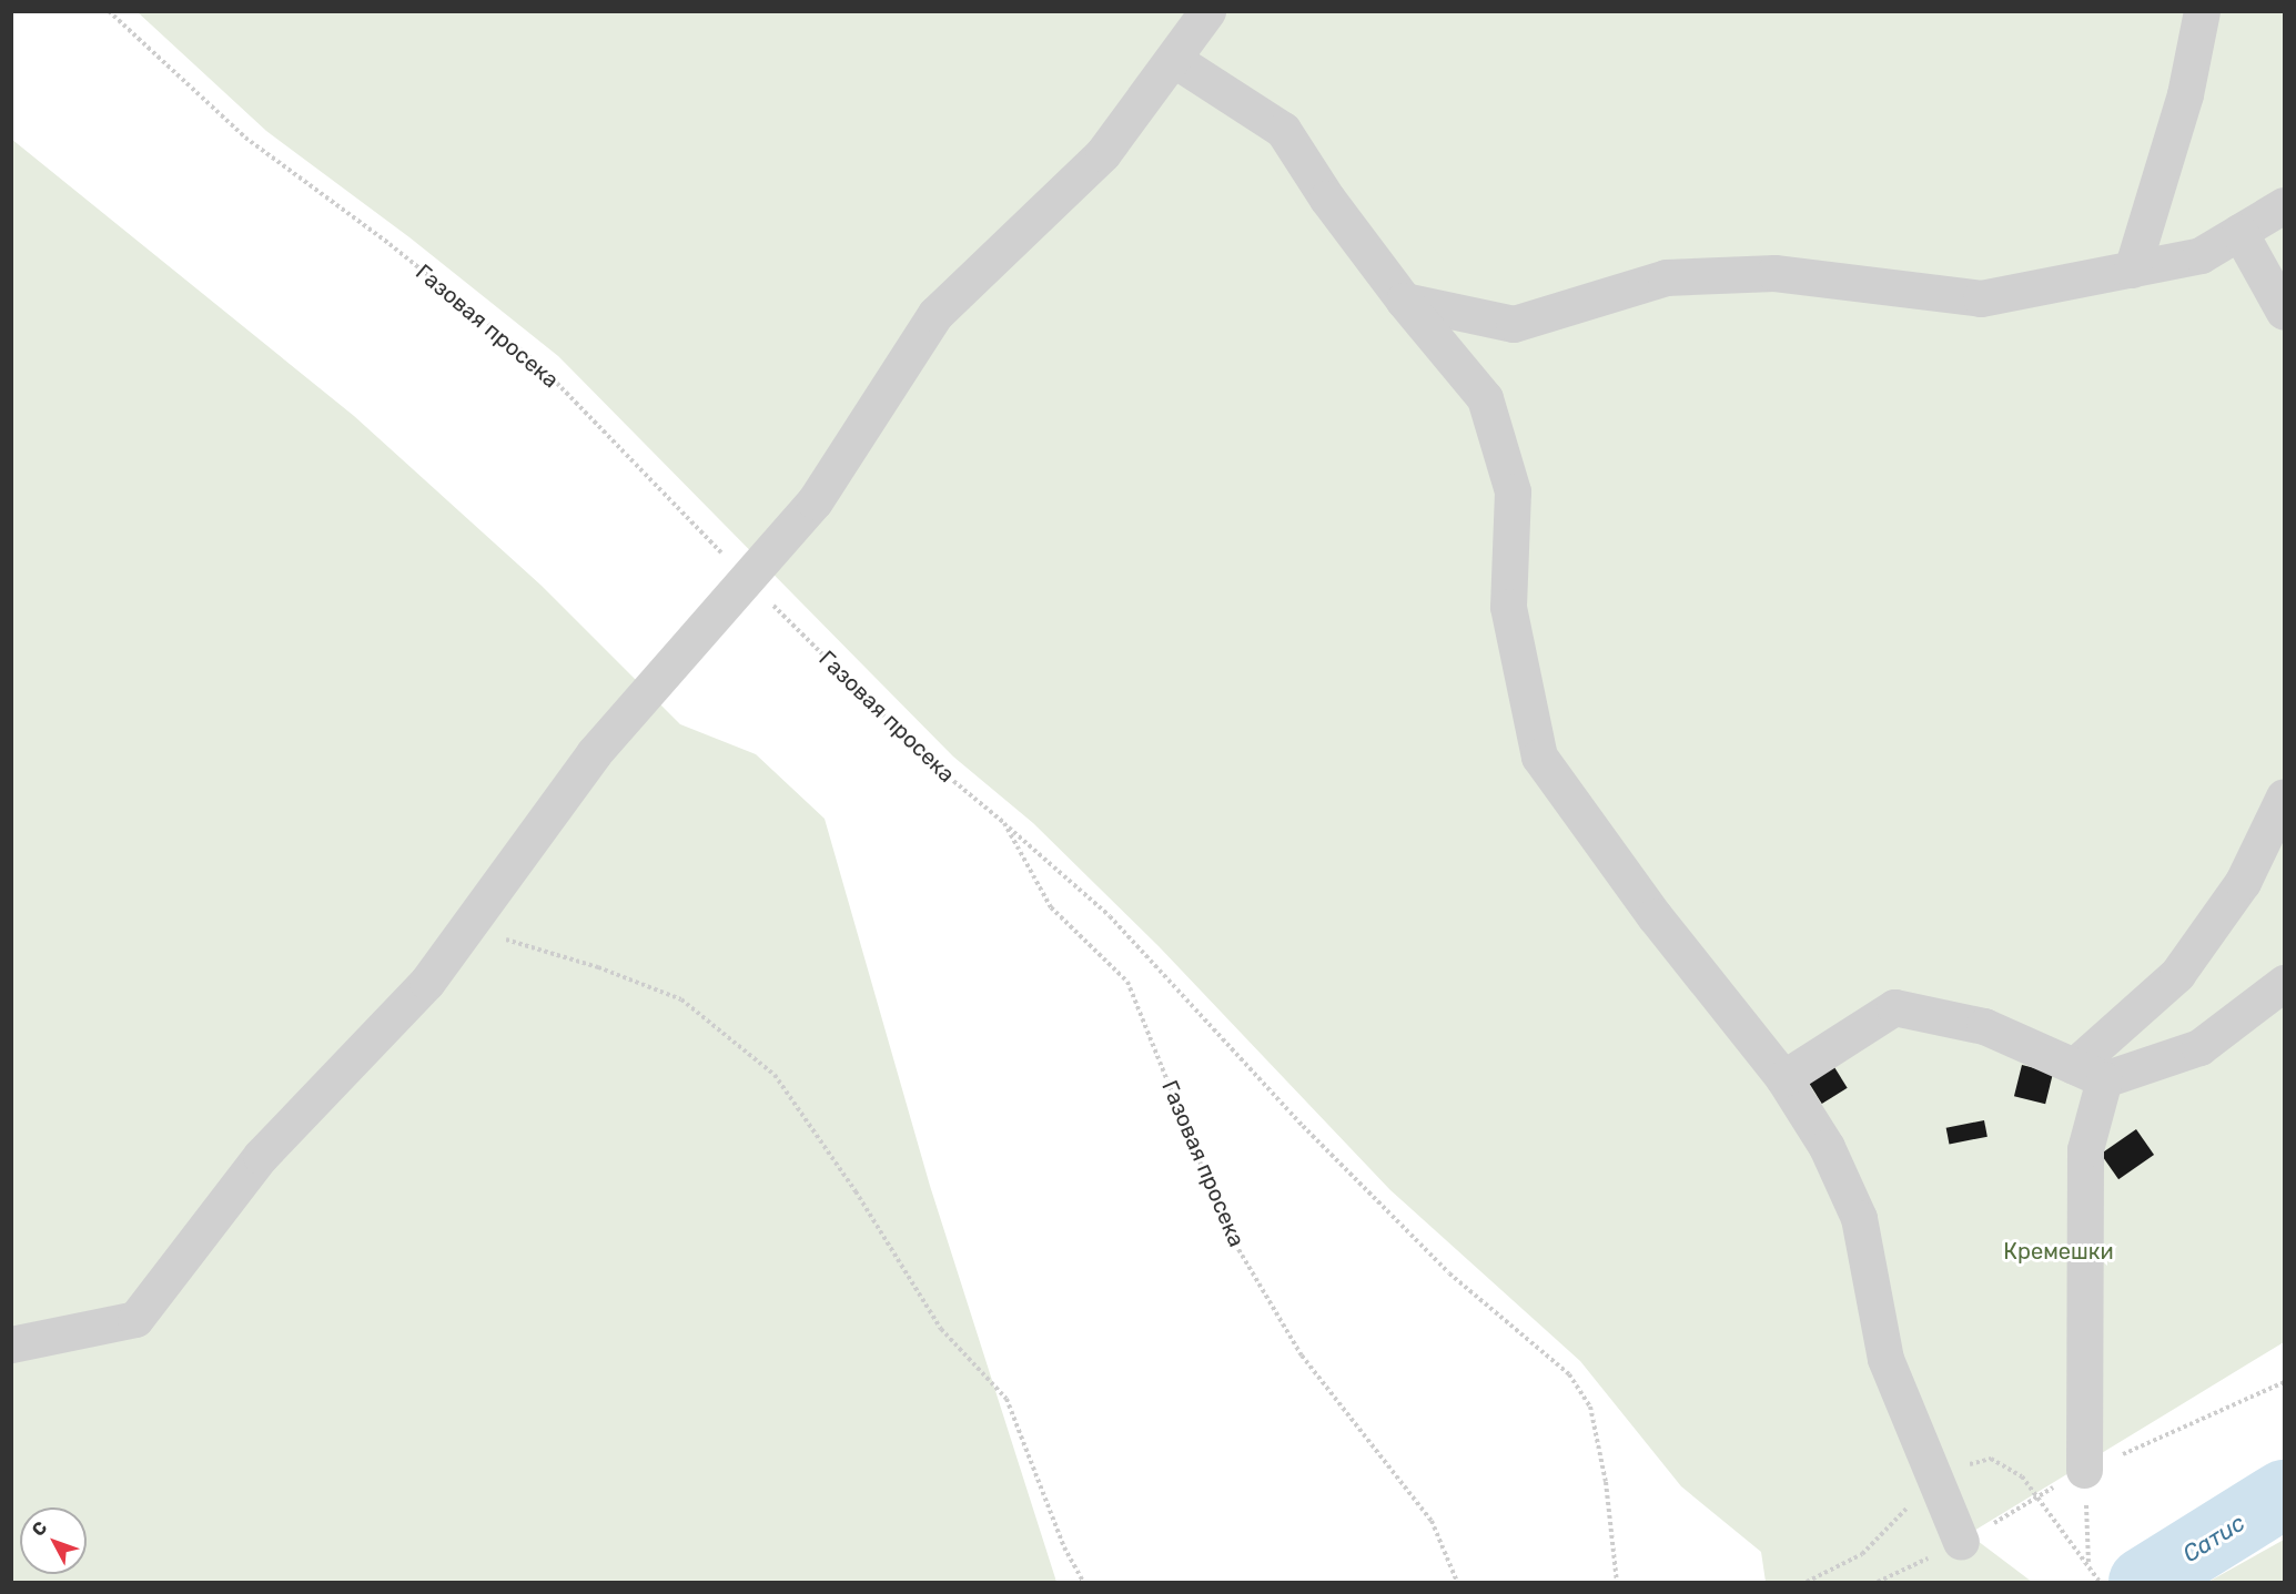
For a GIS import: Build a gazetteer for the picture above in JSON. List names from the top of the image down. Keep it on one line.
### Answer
{"streets":{"path":["Газовая просека"]},"water":["Сатис"],"parks":["Кремешки"],"north":"top left"}
